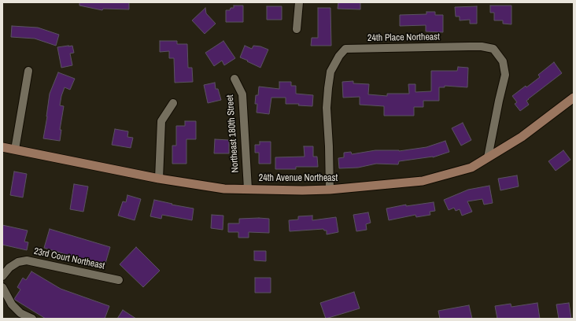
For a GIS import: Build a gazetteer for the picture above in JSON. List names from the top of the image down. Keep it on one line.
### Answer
{"streets":{"main road":["24th Avenue Northeast"],"street":["24th Place Northeast","Northeast 180th Street","23rd Court Northeast"]},"crossings":[["24th Place Northeast","24th Avenue Northeast"],["Northeast 180th Street","24th Avenue Northeast"]]}
